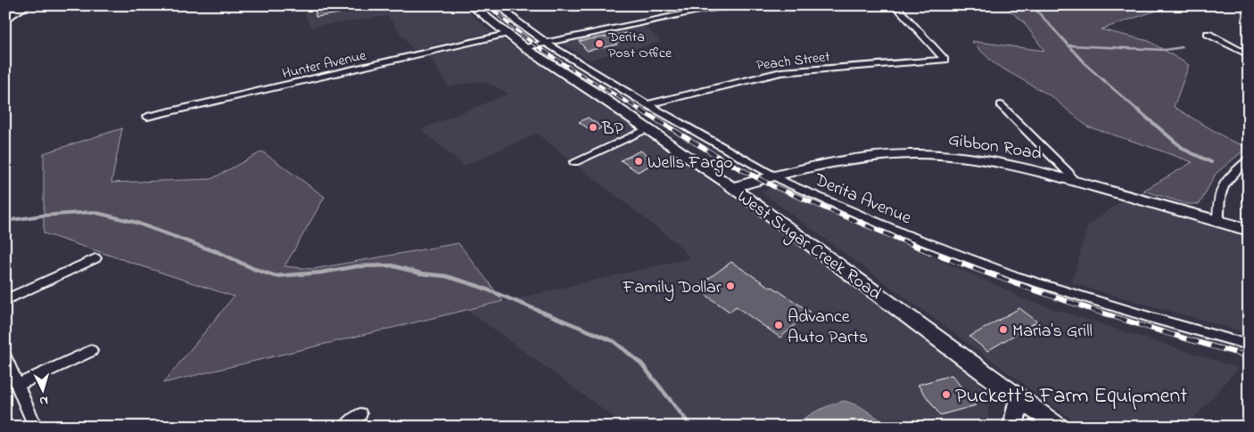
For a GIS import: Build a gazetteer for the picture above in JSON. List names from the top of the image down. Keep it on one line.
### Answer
{"streets":{"main road":["Gibbon Road","West Sugar Creek Road"],"street":["Peach Street","Hunter Avenue","Derita Avenue"]},"crossings":[["Peach Street","Derita Avenue"],["Hunter Avenue","West Sugar Creek Road"],["Gibbon Road","Derita Avenue"],["Gibbon Road","West Sugar Creek Road"]],"places":["Derita Post Office","BP","Wells Fargo","Family Dollar","Advance Auto Parts","Maria's Grill","Puckett's Farm Equipment"],"north":"bottom"}
